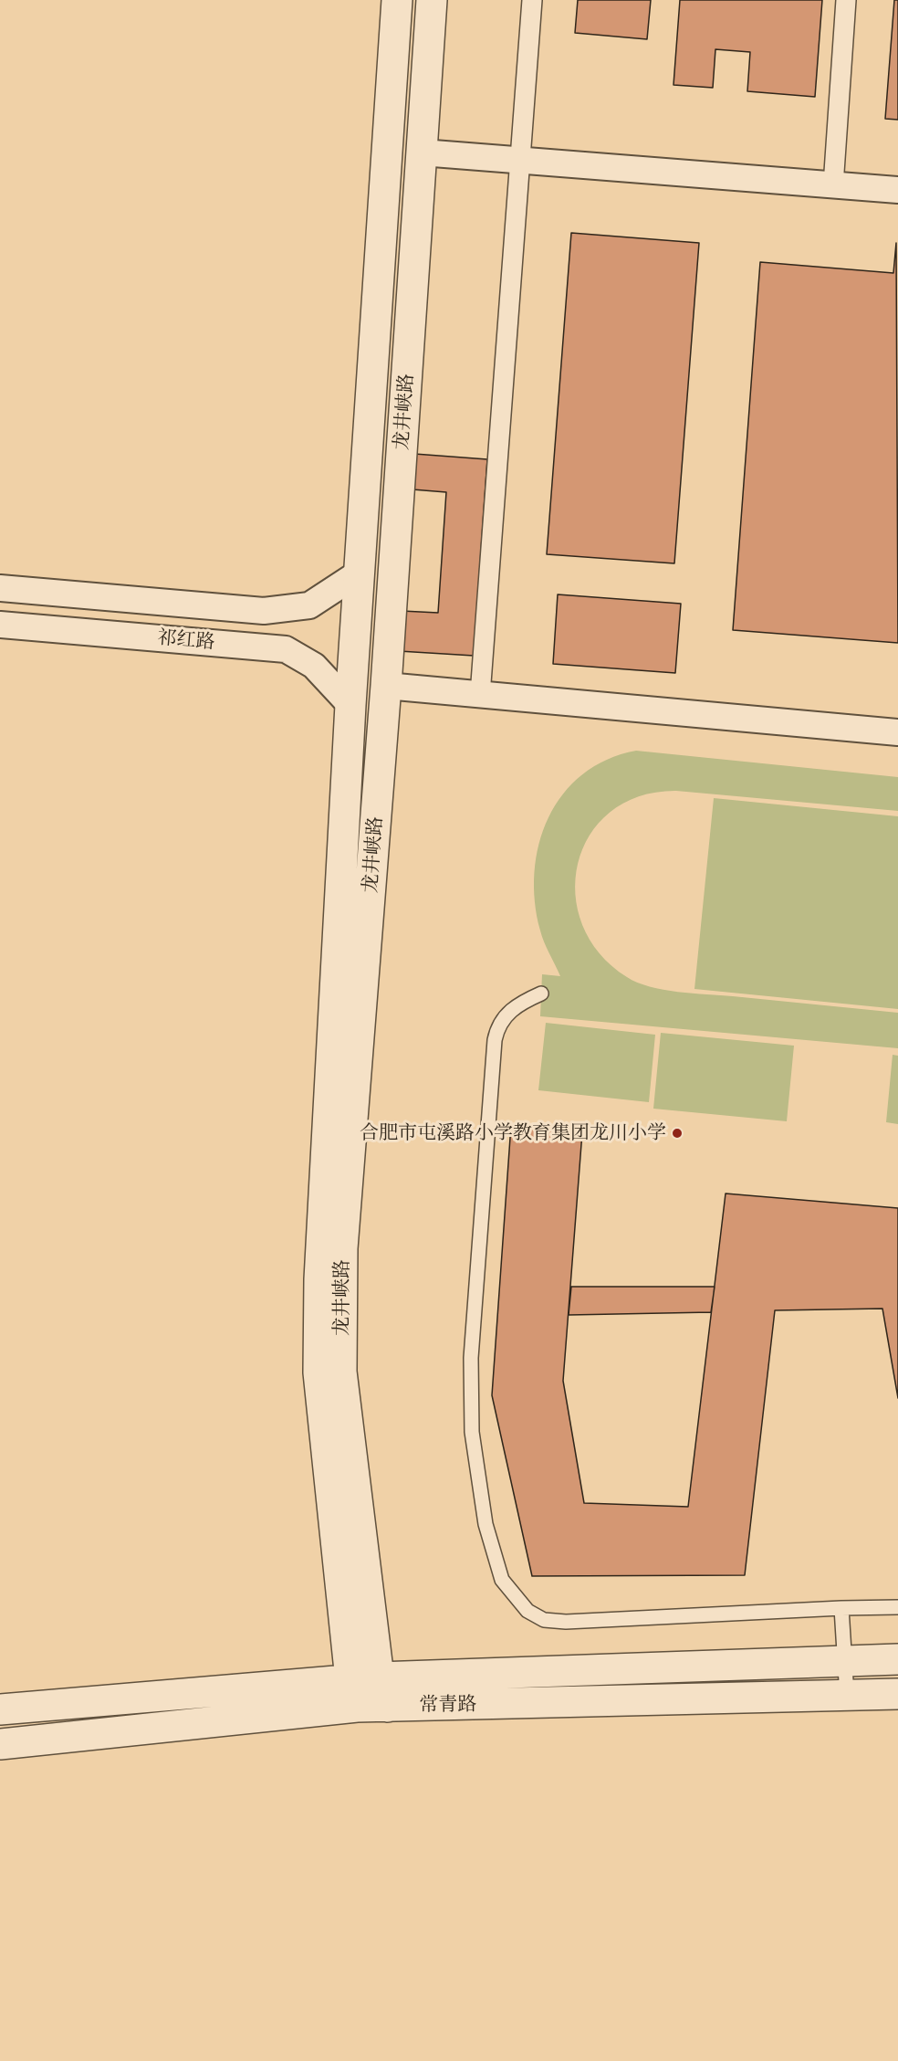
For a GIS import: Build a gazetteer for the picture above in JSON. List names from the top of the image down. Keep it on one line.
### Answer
{"streets":{"street":["龙井峡路","祁红路","常青路"]},"crossings":[["龙井峡路","祁红路"],["龙井峡路","常青路"]],"places":["合肥市屯溪路小学教育集团龙川小学"]}
